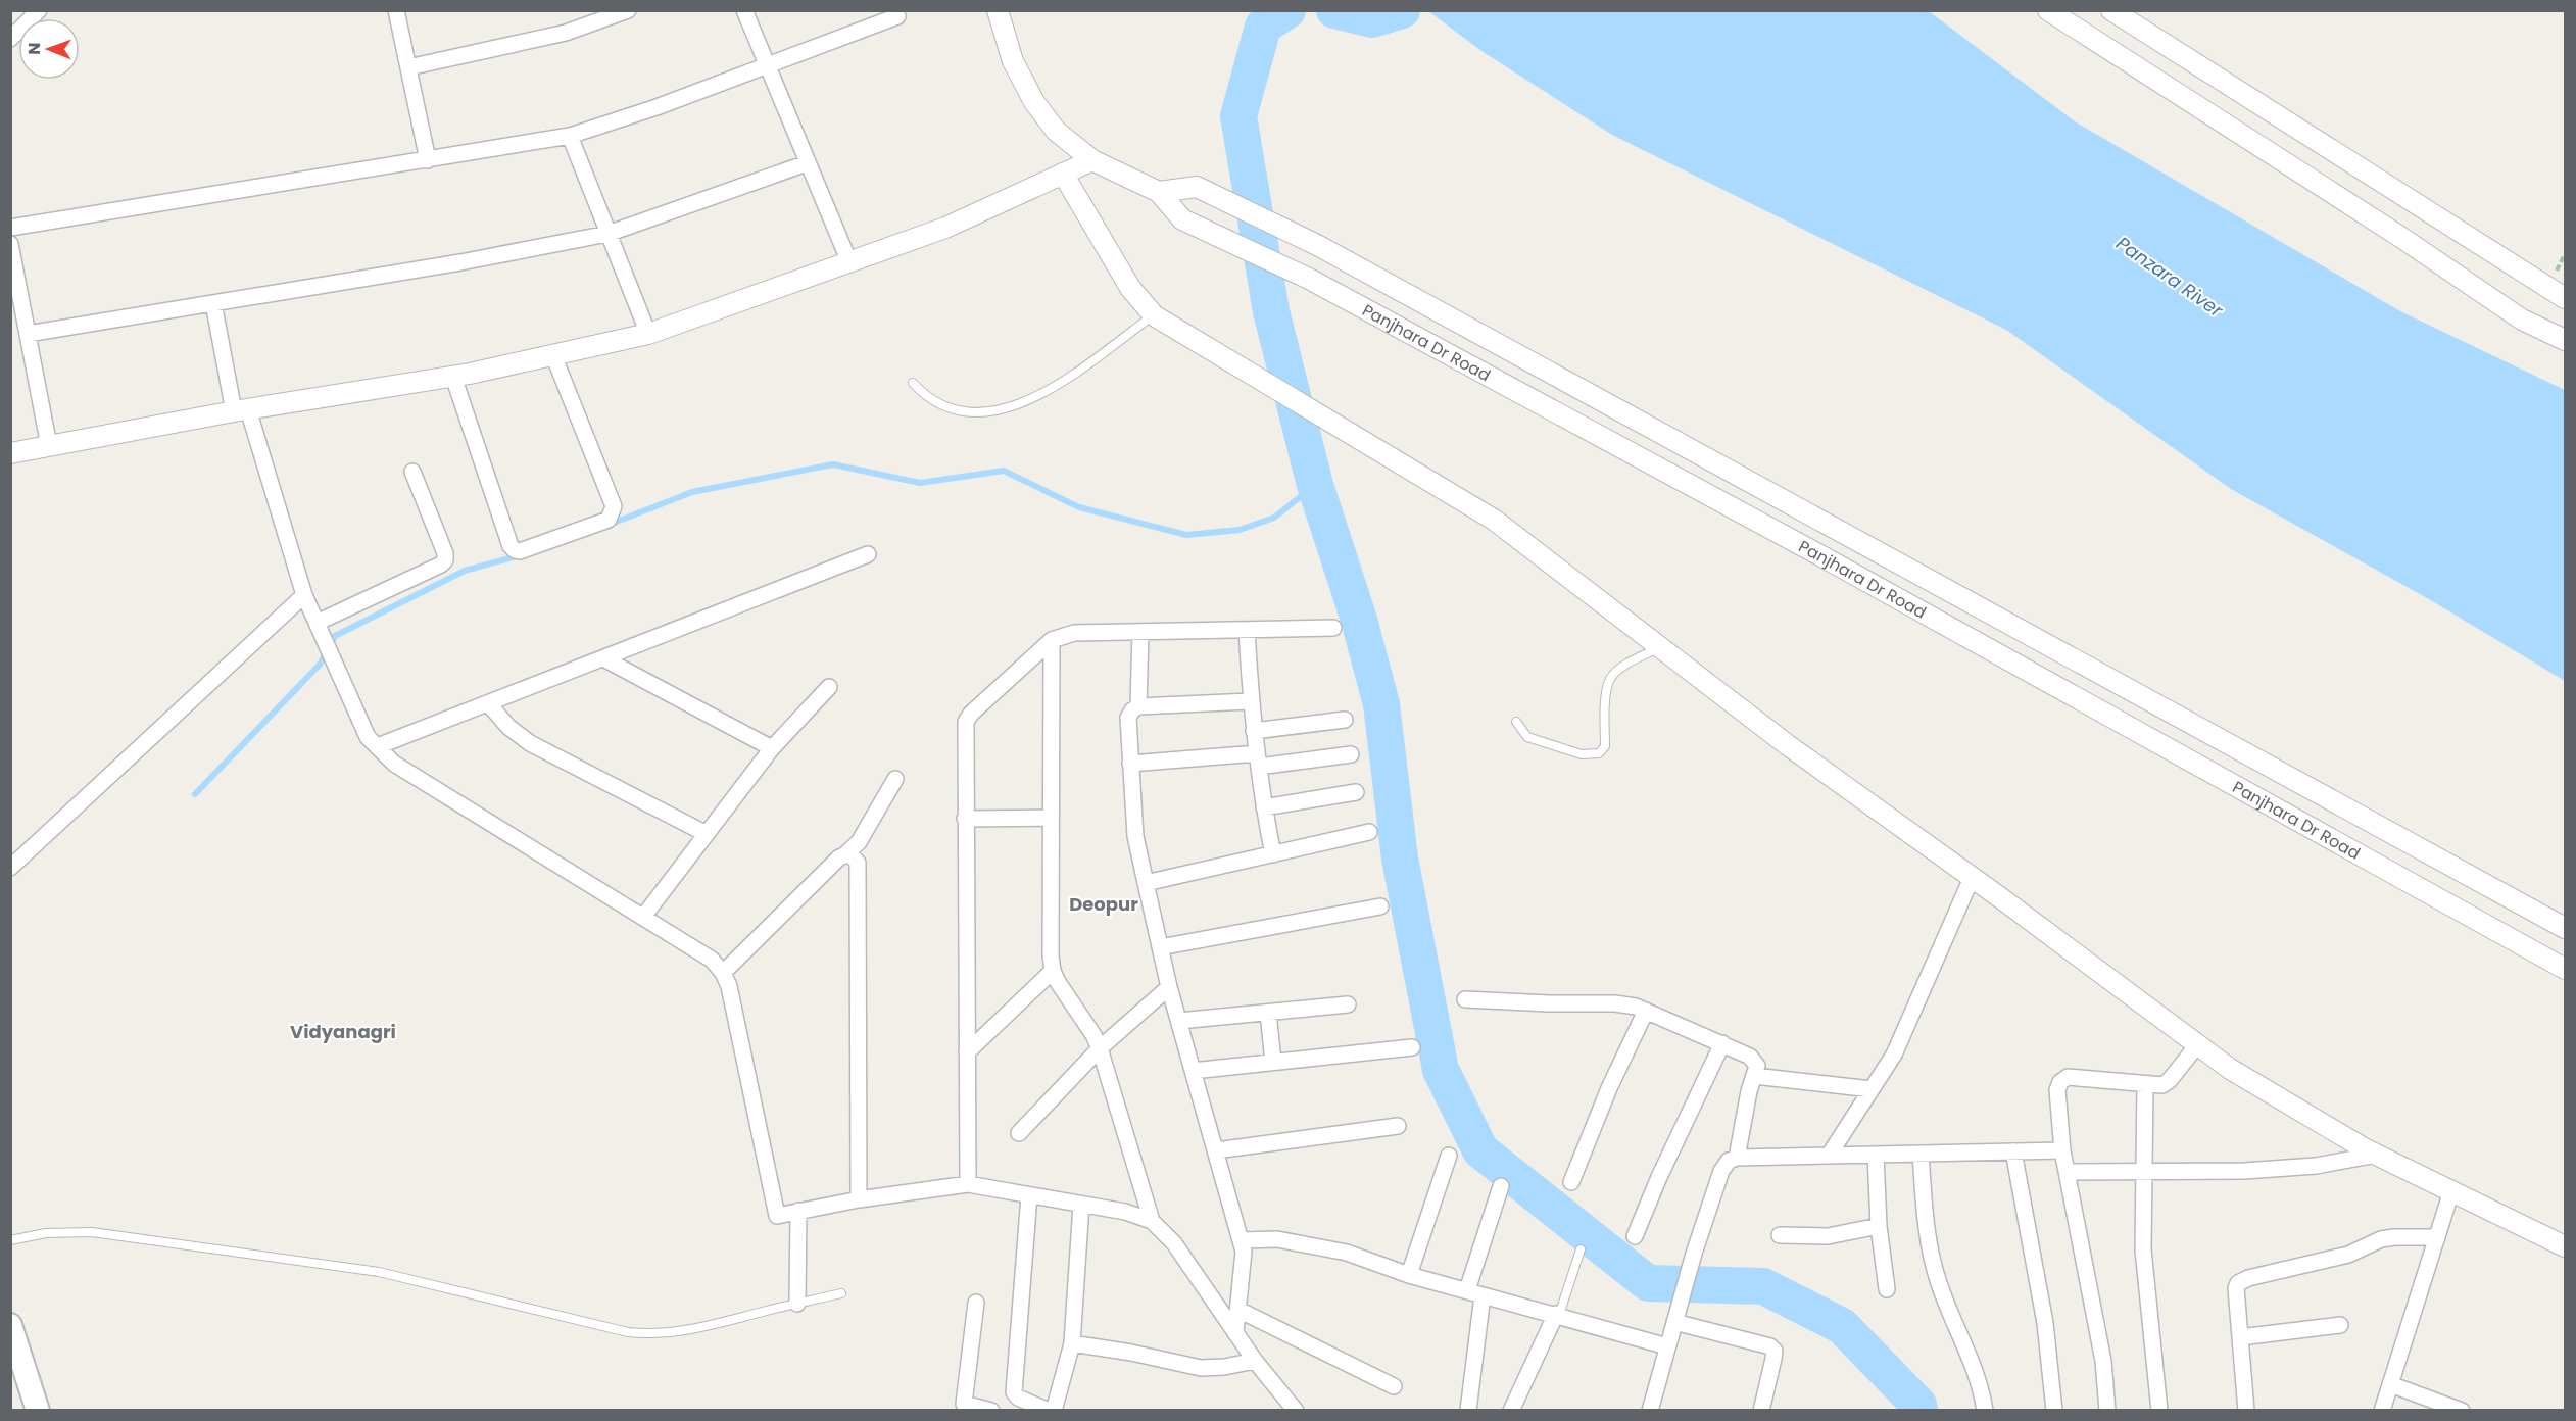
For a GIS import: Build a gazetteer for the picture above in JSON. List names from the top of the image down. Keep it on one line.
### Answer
{"streets":{"street":["Panjhara Dr Road"]},"districts":["Deopur","Vidyanagri"],"water":["Panzara River"],"north":"left"}
